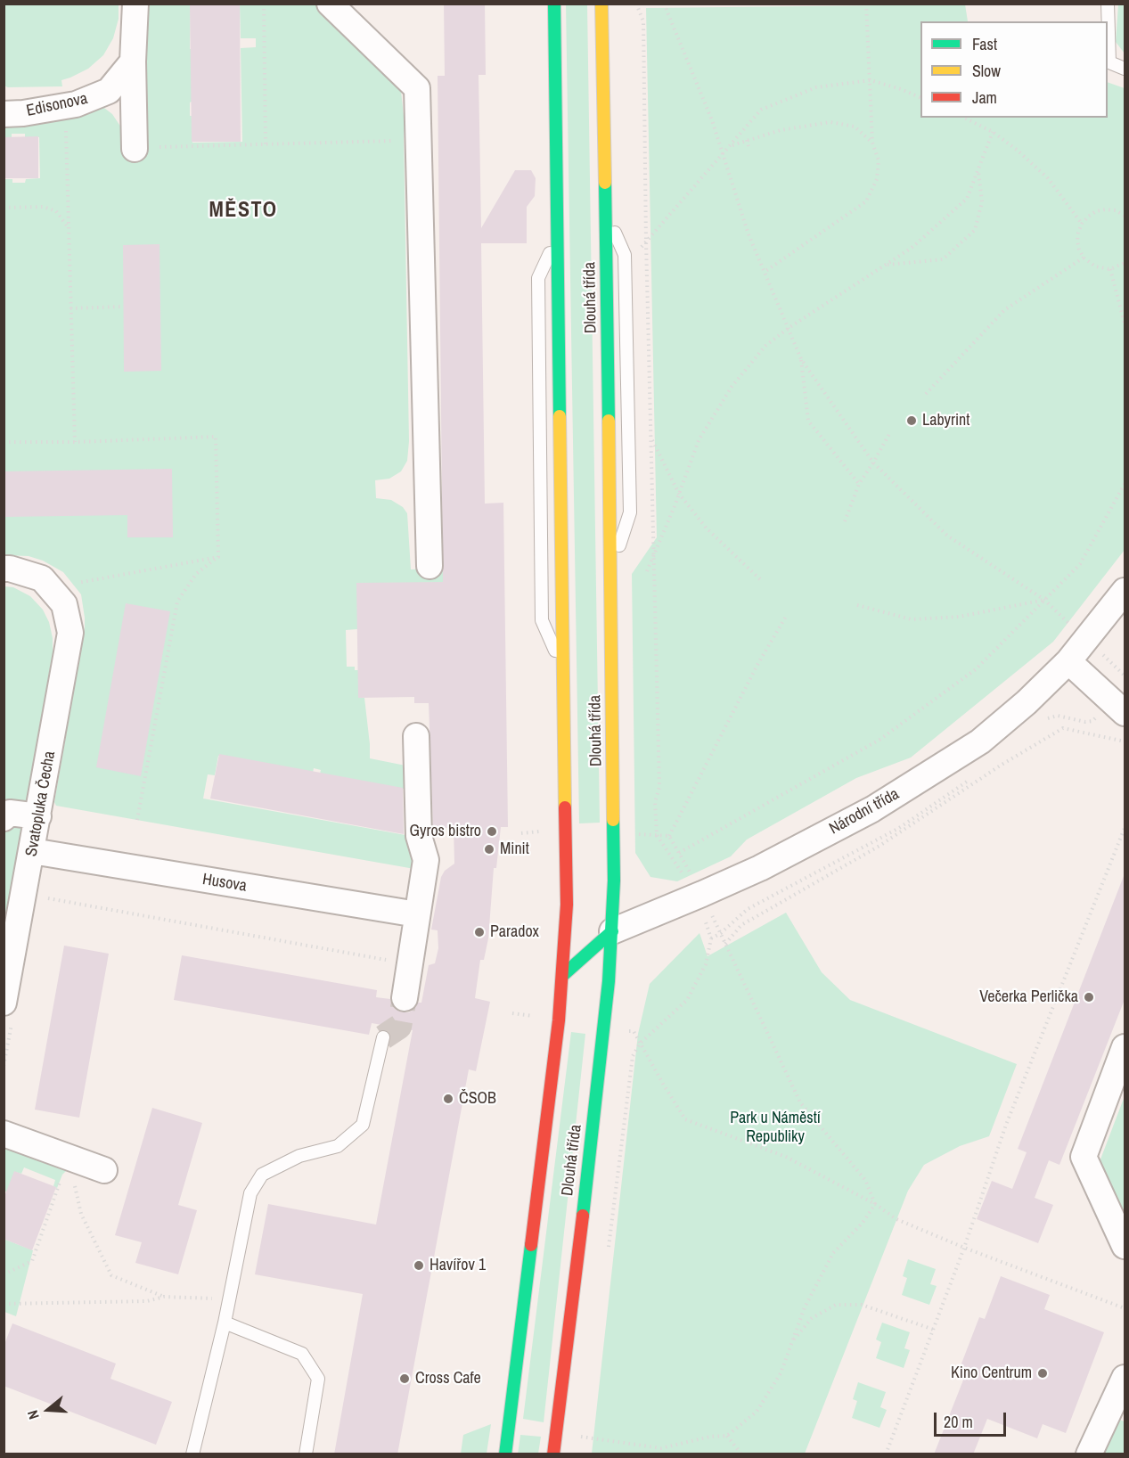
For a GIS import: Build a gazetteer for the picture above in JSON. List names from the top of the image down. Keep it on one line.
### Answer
{"streets":{"main road":["Dlouhá třída","Národní třída"],"street":["Edisonova","Svatopluka Čecha","Husova"]},"crossings":[["Dlouhá třída","Národní třída"],["Svatopluka Čecha","Husova"]],"districts":["MĚSTO"],"parks":["Park u Náměstí Republiky"],"places":["Labyrint","Gyros bistro","Minit","Paradox","Večerka Perlička","ČSOB","Havířov 1","Kino Centrum","Cross Cafe"],"legend":["Fast","Slow","Jam"],"scale_bar":"20 m","north":"left"}
